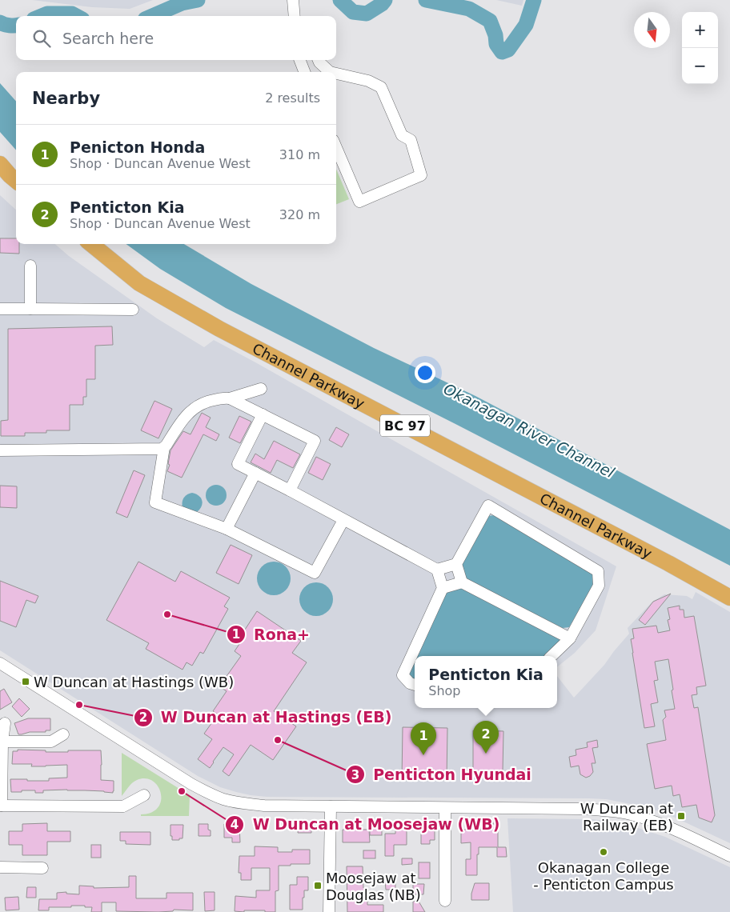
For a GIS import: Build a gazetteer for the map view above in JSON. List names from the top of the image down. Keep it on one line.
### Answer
{"streets":{"highway":["Channel Parkway","BC 97"]},"water":["Okanagan River Channel"],"places":{"other":["Rona+","W Duncan at Hastings (EB)","Penticton Hyundai","W Duncan at Moosejaw (WB)","Okanagan College - Penticton Campus"],"transit":["W Duncan at Hastings (WB)","W Duncan at Railway (EB)","Moosejaw at Douglas (NB)"]},"north":"bottom","page":{"map_buttons":["+","−"],"search":"Search here","heading":["Nearby","2 results"],"list":[{"mark":"1","name":"Penicton Honda","note":"Shop · Duncan Avenue West","value":"310 m"},{"mark":"2","name":"Penticton Kia","note":"Shop · Duncan Avenue West","value":"320 m"}],"popup":["Penticton Kia","Shop"],"pins":["2","1"]}}
